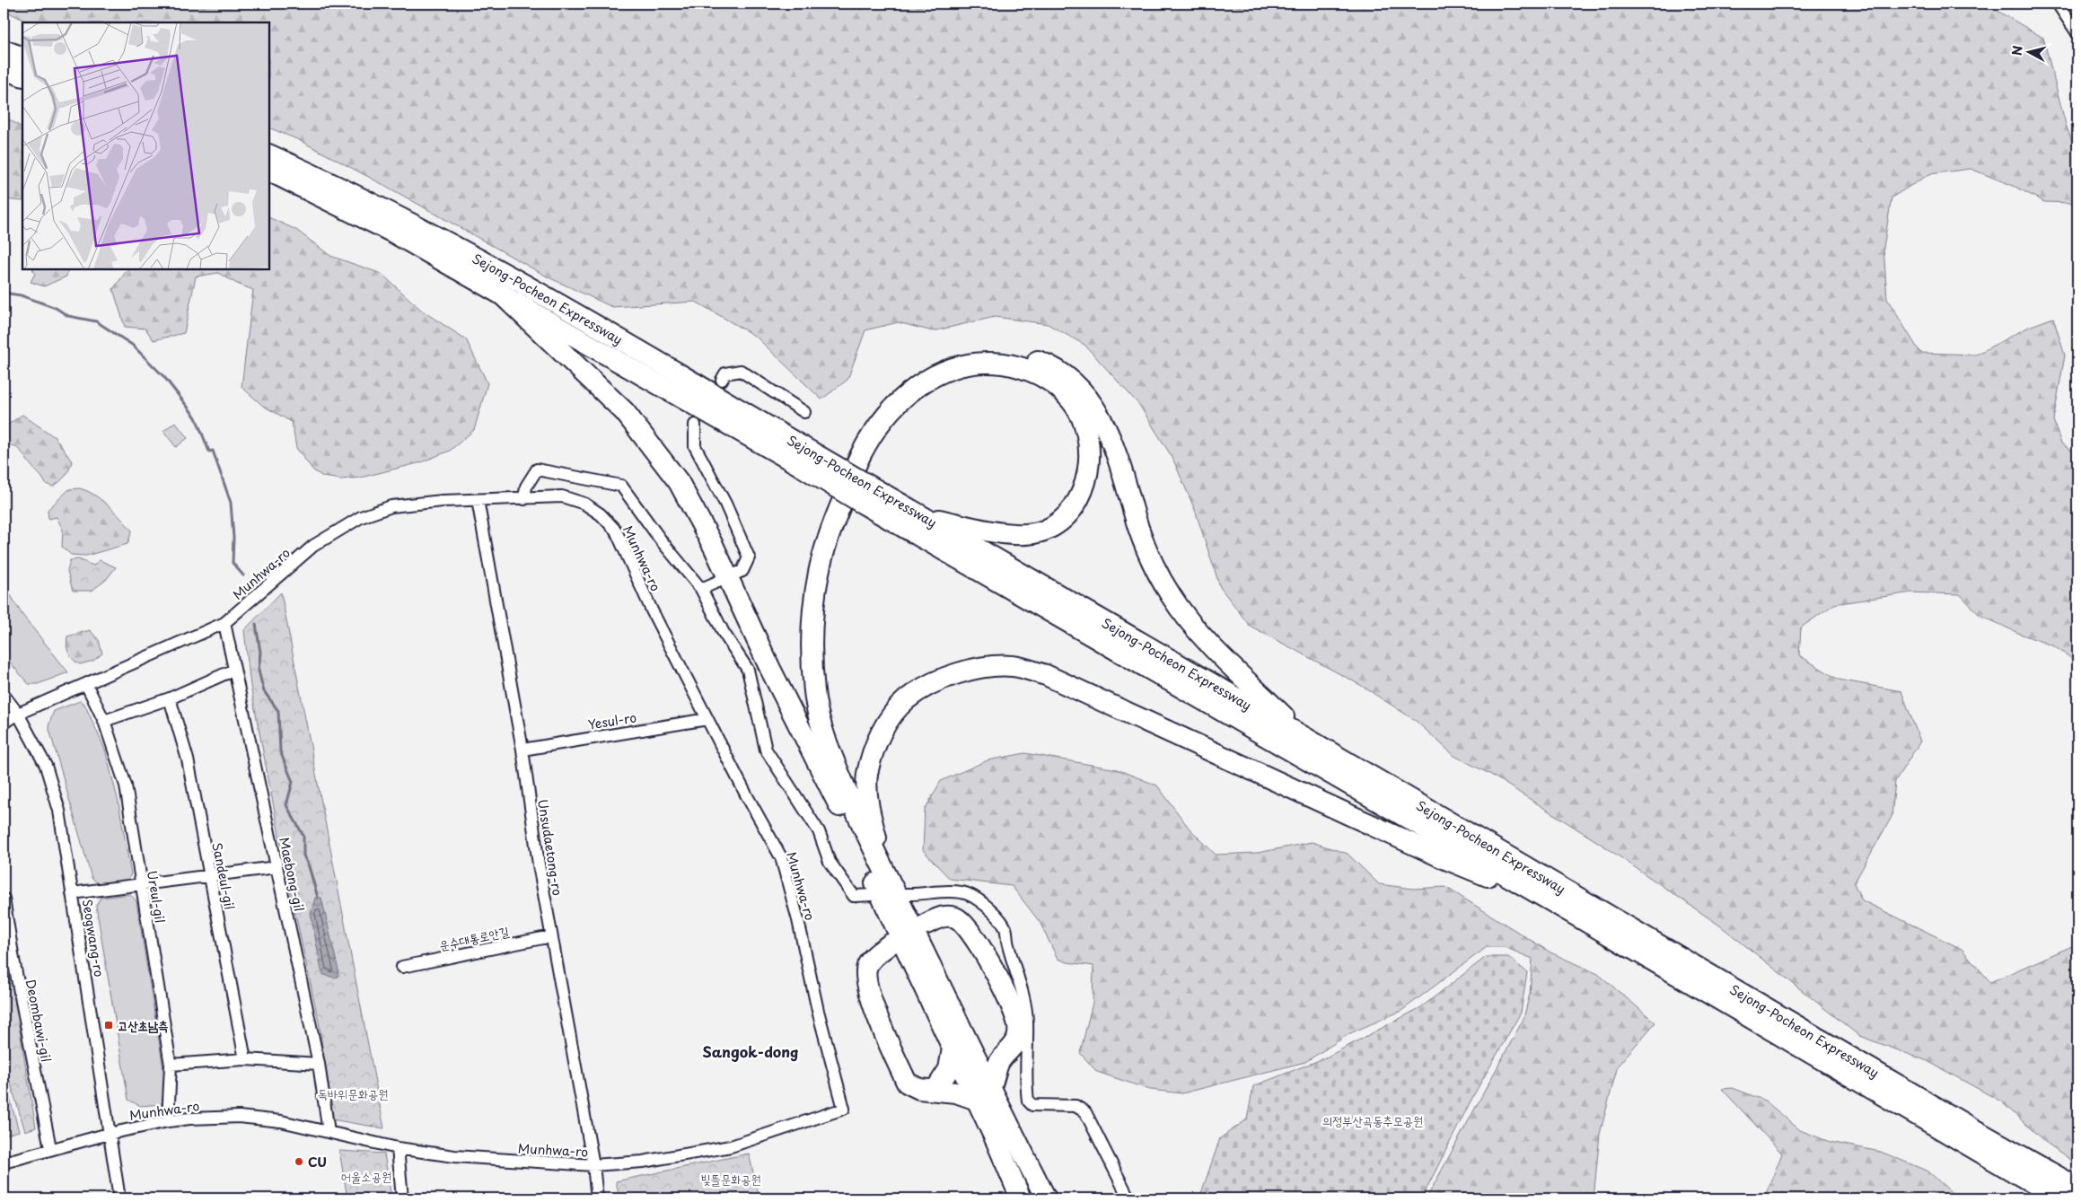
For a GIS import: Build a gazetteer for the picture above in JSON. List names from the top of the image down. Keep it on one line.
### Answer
{"streets":{"highway":["Sejong-Pocheon Expressway"],"street":["Munhwa-ro","Yesul-ro","Unsudaetong-ro","Maebong-gil","Sandeul-gil","Ureul-gil","Seogwang-ro","운수대통로안길","Deombawi-gil"]},"crossings":[["Munhwa-ro","Yesul-ro"],["Munhwa-ro","Unsudaetong-ro"],["Munhwa-ro","Maebong-gil"],["Munhwa-ro","Ureul-gil"],["Munhwa-ro","Seogwang-ro"],["Munhwa-ro","Deombawi-gil"],["Yesul-ro","Unsudaetong-ro"],["Unsudaetong-ro","운수대통로안길"]],"districts":["Sangok-dong"],"parks":["독바위문화공원","의정부산곡동추모공원","어울소공원","빛뜰문화공원"],"places":{"transit":["고산초남측"],"other":["CU"]},"north":"left"}
